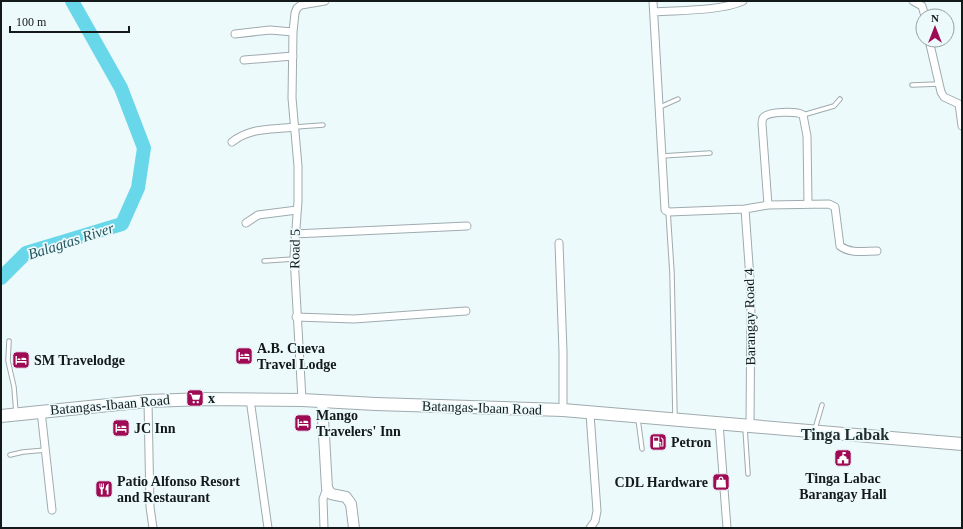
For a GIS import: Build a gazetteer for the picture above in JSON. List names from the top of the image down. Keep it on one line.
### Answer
{"streets":{"main road":["Batangas-Ibaan Road"],"street":["Road 5","Barangay Road 4"]},"crossings":[["Road 5","Batangas-Ibaan Road"],["Barangay Road 4","Batangas-Ibaan Road"]],"districts":["Tinga Labak"],"water":["Balagtas River"],"places":{"hotel":["A.B. Cueva Travel Lodge","SM Travelodge","Mango Travelers' Inn","JC Inn"],"supermarket":["x"],"fuel station":["Petron"],"public building":["Tinga Labac Barangay Hall"],"shop":["CDL Hardware"],"restaurant":["Patio Alfonso Resort and Restaurant"]},"scale_bar":"100 m","north":"top"}
